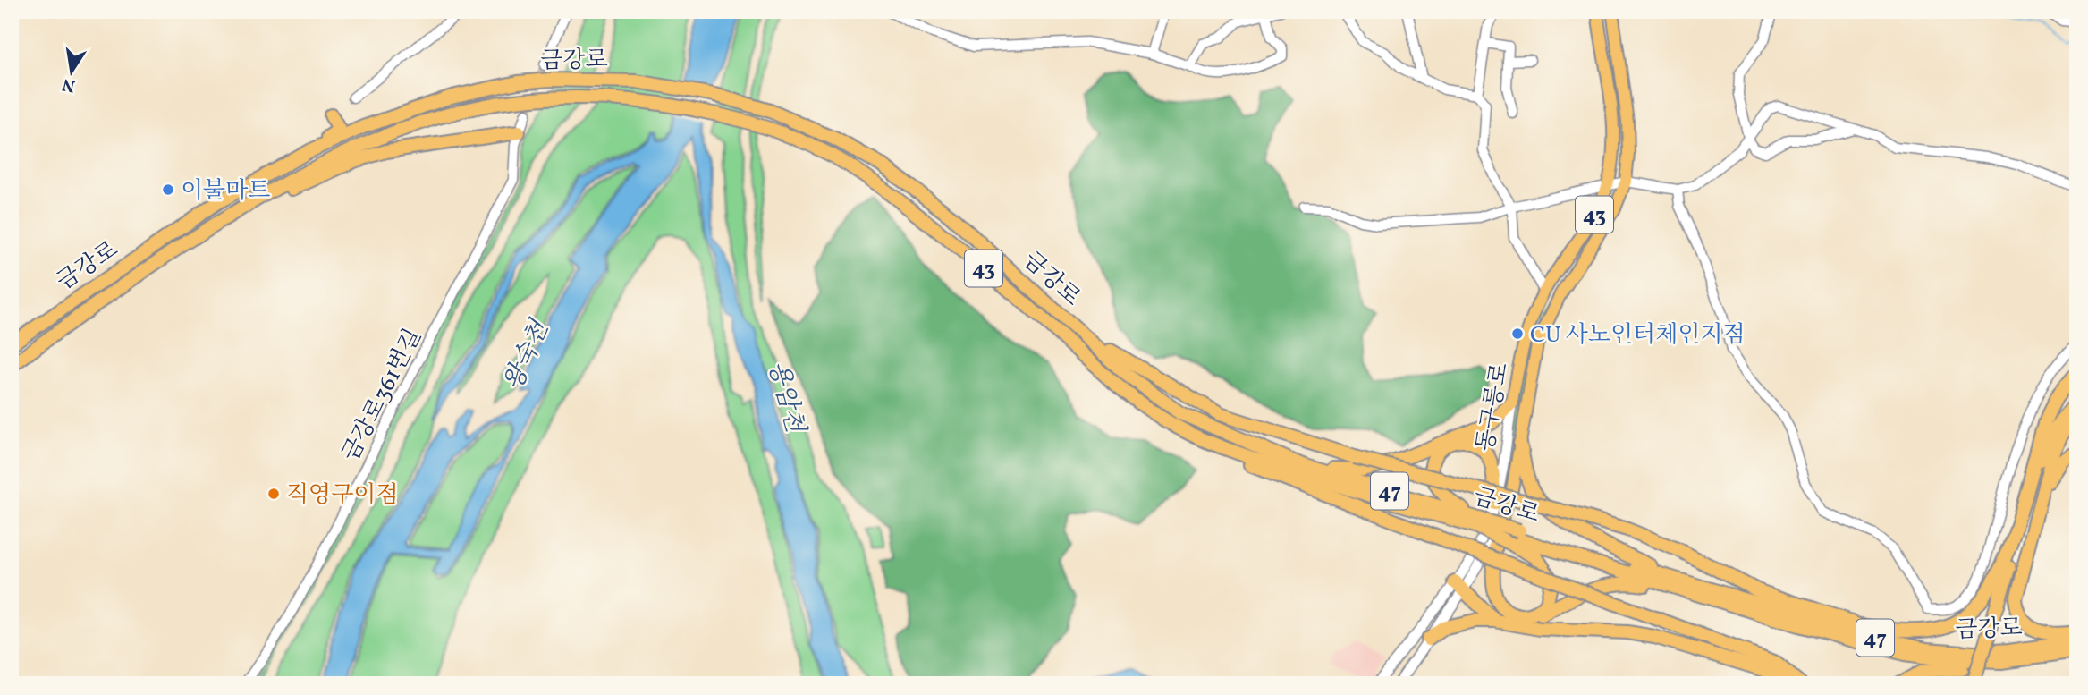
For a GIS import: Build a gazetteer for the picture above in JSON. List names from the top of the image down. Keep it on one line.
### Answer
{"streets":{"highway":["금강로","43","47"],"main road":["동구릉로"],"street":["금강로361번길"]},"crossings":[["금강로","43"],["43","동구릉로"]],"water":["왕숙천","용암천"],"places":["이불마트","CU 사노인터체인지점","직영구이점"],"north":"bottom"}
